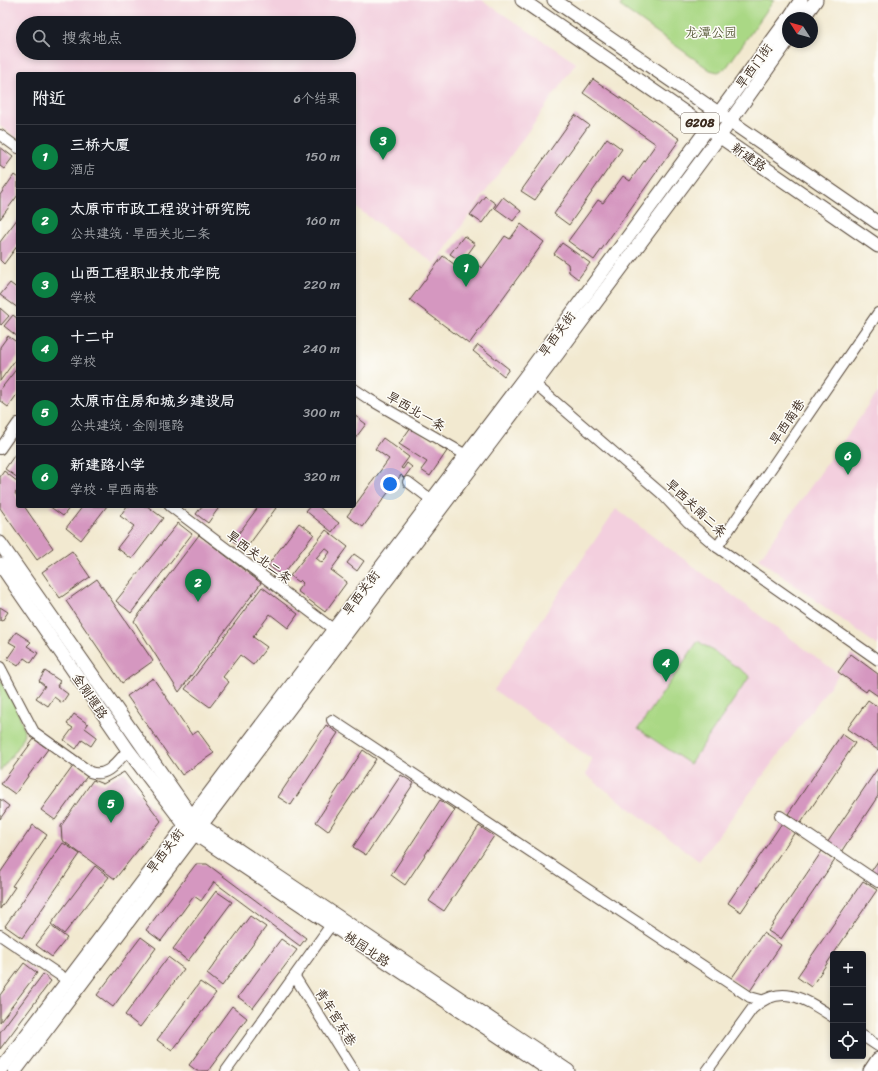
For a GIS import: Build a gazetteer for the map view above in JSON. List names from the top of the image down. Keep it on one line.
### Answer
{"streets":{"main road":["旱西门街","G208","新建路","旱西关街","金刚堰路","桃园北路"],"street":["旱西北一条","旱西南巷","旱西关南二条","旱西关北二条","青年宫东巷"]},"crossings":[["旱西门街","新建路"],["旱西门街","旱西关街"],["新建路","旱西关街"],["旱西关街","旱西北一条"],["旱西关街","旱西关南二条"],["旱西关街","旱西关北二条"],["旱西关街","金刚堰路"],["旱西关街","桃园北路"],["旱西南巷","旱西关南二条"],["金刚堰路","桃园北路"]],"parks":["龙潭公园"],"north":"top left","page":{"search":"搜索地点","heading":["附近","6个结果"],"list":[{"mark":"1","name":"三桥大厦","note":"酒店","value":"150 m"},{"mark":"2","name":"太原市市政工程设计研究院","note":"公共建筑 · 旱西关北二条","value":"160 m"},{"mark":"3","name":"山西工程职业技术学院","note":"学校","value":"220 m"},{"mark":"4","name":"十二中","note":"学校","value":"240 m"},{"mark":"5","name":"太原市住房和城乡建设局","note":"公共建筑 · 金刚堰路","value":"300 m"},{"mark":"6","name":"新建路小学","note":"学校 · 旱西南巷","value":"320 m"}],"pins":["3","1","6","2","4","5"],"map_buttons":["+","−"]}}
